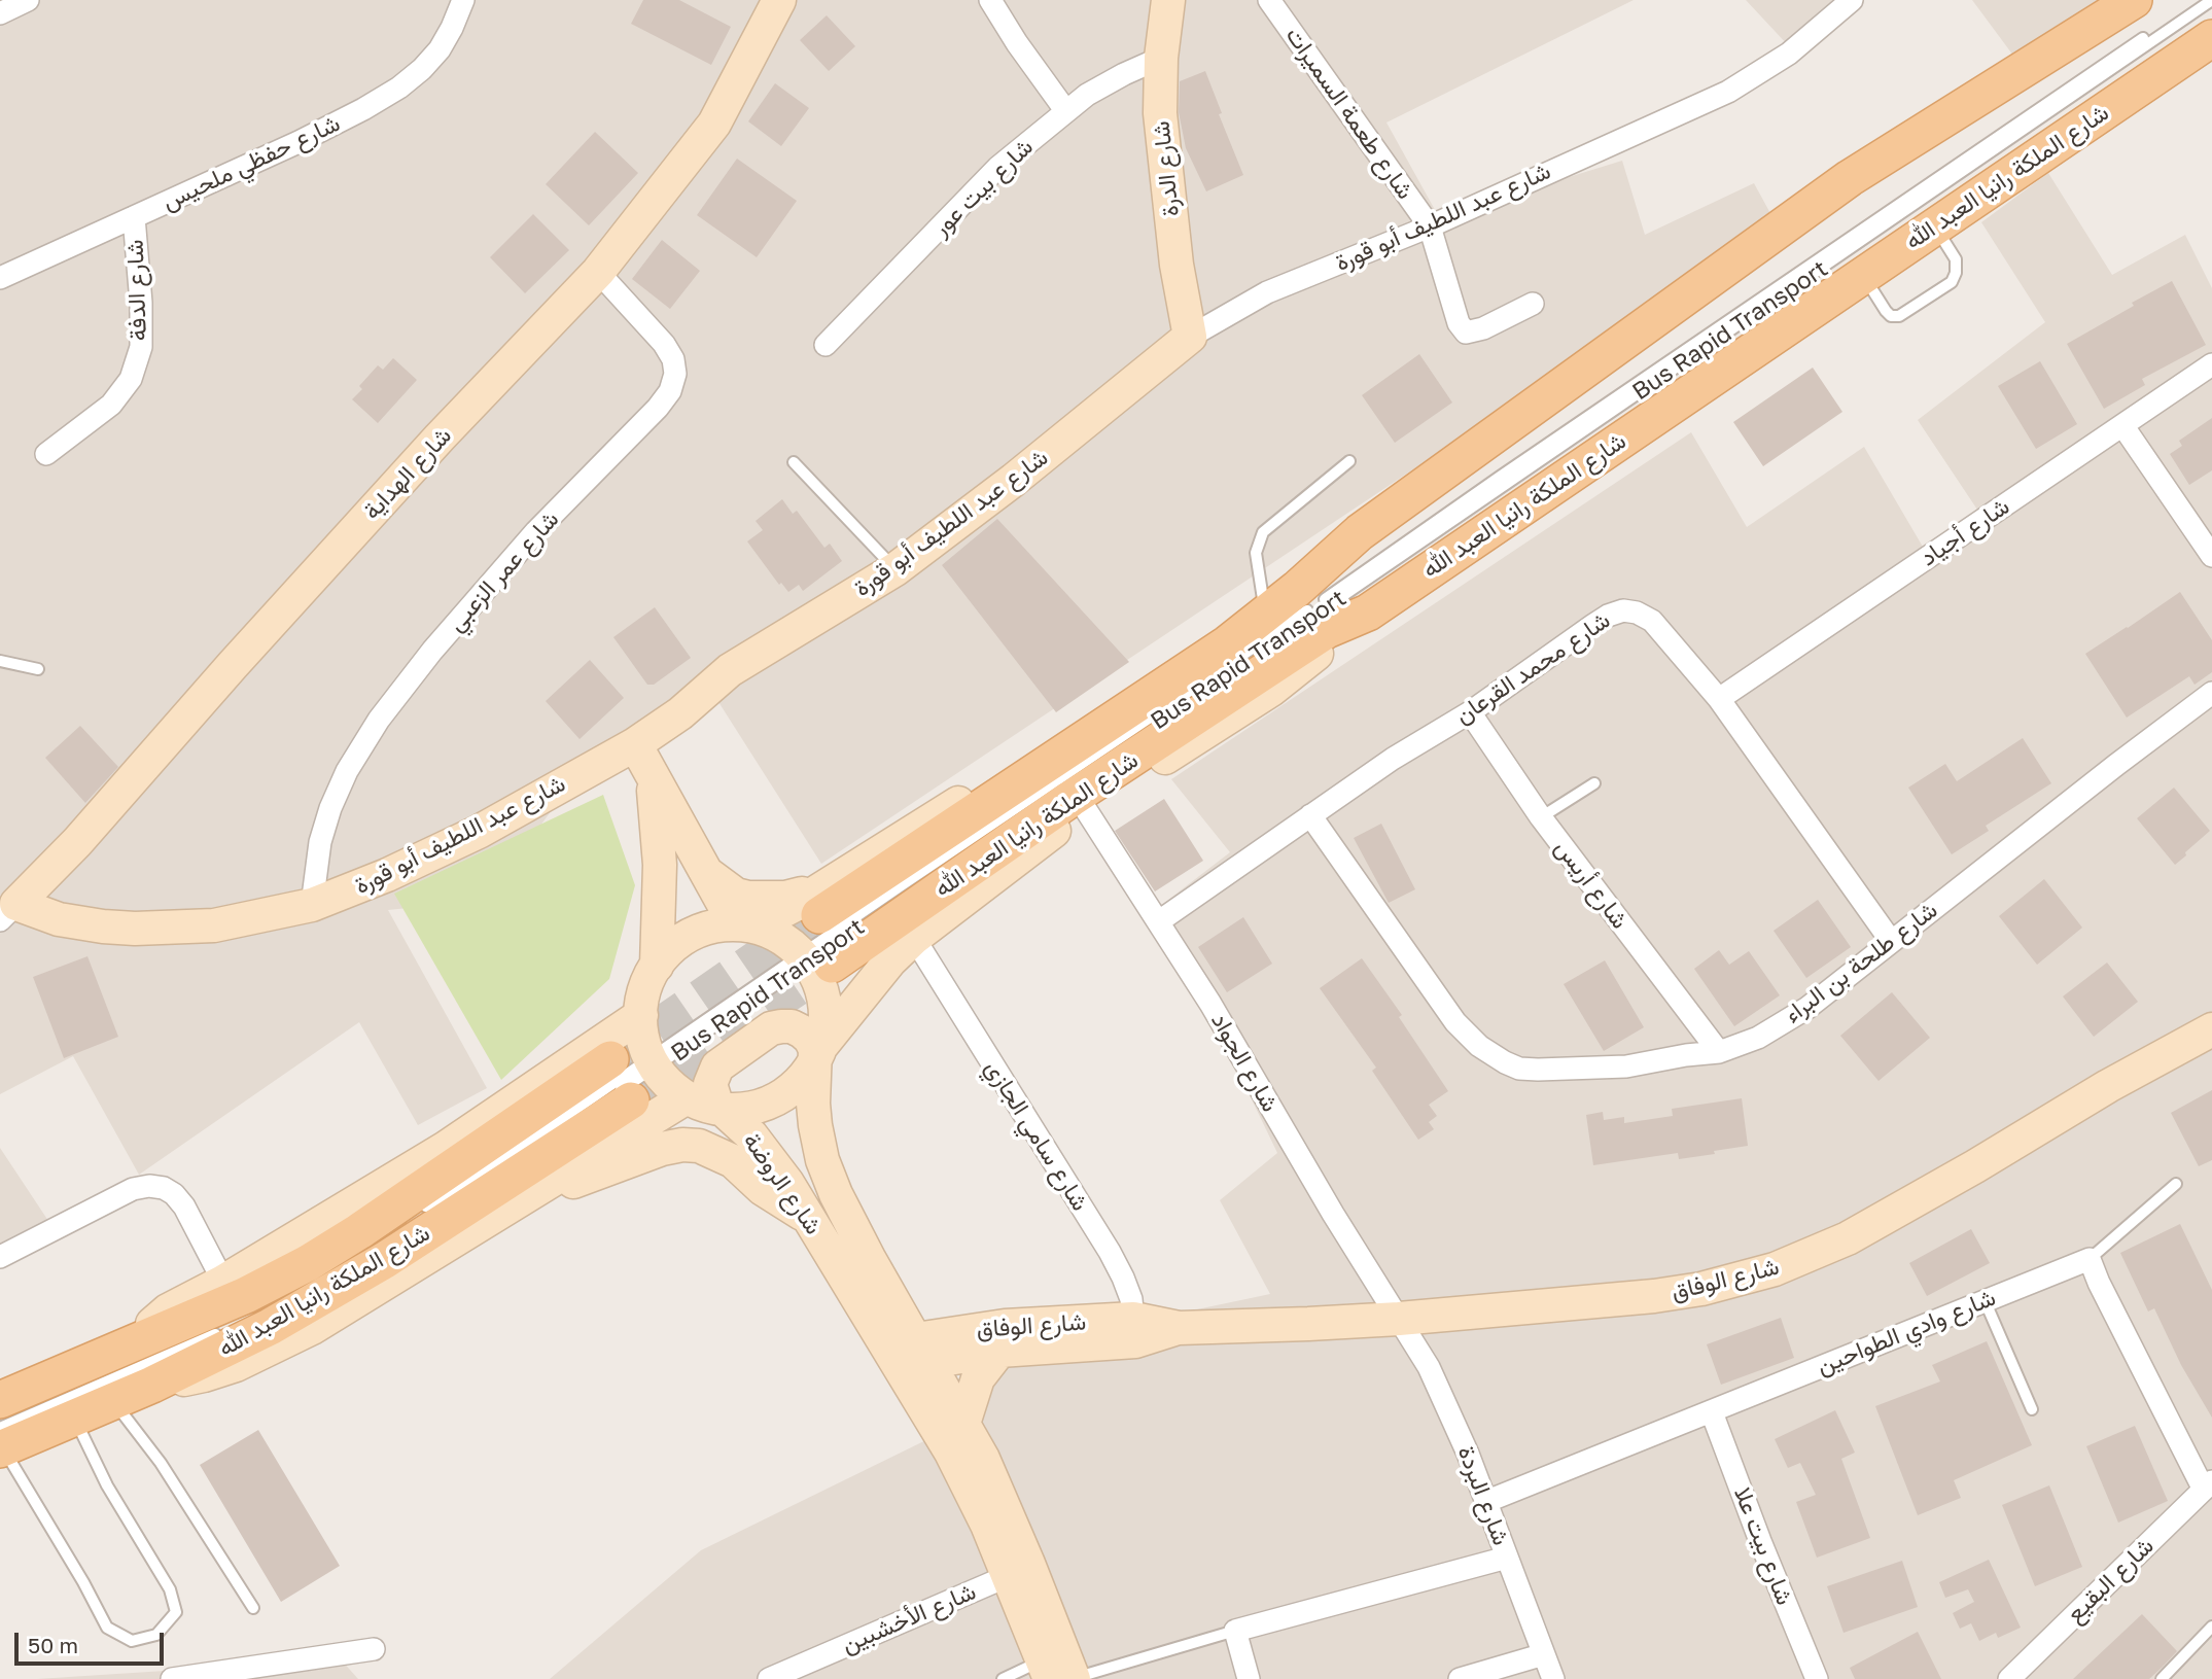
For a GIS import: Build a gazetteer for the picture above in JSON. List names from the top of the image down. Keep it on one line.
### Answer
{"streets":{"main road":["شارع الملكة رانيا العبد الله"],"street":["شارع طعمة السميرات","شارع حفظي ملحيس","شارع الدرة","شارع بيت عور","شارع عبد اللطيف أبو قورة","شارع الدفة","شارع الهداية","شارع أجياد","شارع عمر الزعبي","شارع محمد القرعان","شارع أريس","شارع طلحة بن البراء","شارع الجواد","شارع سامي الجازي","شارع الروضة","شارع الوفاق","شارع وادي الطواحين","شارع البردة","شارع بيت علا","شارع البقيع","شارع الأخشبين"],"lane":["Bus Rapid Transport"]},"crossings":[["شارع طعمة السميرات","شارع عبد اللطيف أبو قورة"],["شارع حفظي ملحيس","شارع الدفة"],["شارع الدرة","شارع بيت عور"],["شارع الدرة","شارع عبد اللطيف أبو قورة"],["شارع الملكة رانيا العبد الله","Bus Rapid Transport"],["شارع عبد اللطيف أبو قورة","شارع الهداية"],["شارع عبد اللطيف أبو قورة","شارع عمر الزعبي"],["شارع الهداية","شارع عمر الزعبي"],["شارع أجياد","شارع محمد القرعان"],["شارع محمد القرعان","شارع أريس"],["شارع محمد القرعان","شارع طلحة بن البراء"],["شارع محمد القرعان","شارع الجواد"],["شارع أريس","شارع طلحة بن البراء"],["شارع الجواد","شارع الوفاق"],["شارع الجواد","شارع البردة"],["شارع سامي الجازي","شارع الوفاق"],["شارع الروضة","شارع الوفاق"],["شارع الروضة","شارع الأخشبين"],["شارع الوفاق","شارع البردة"],["شارع وادي الطواحين","شارع البردة"],["شارع وادي الطواحين","شارع بيت علا"]],"scale_bar":"50 m"}
